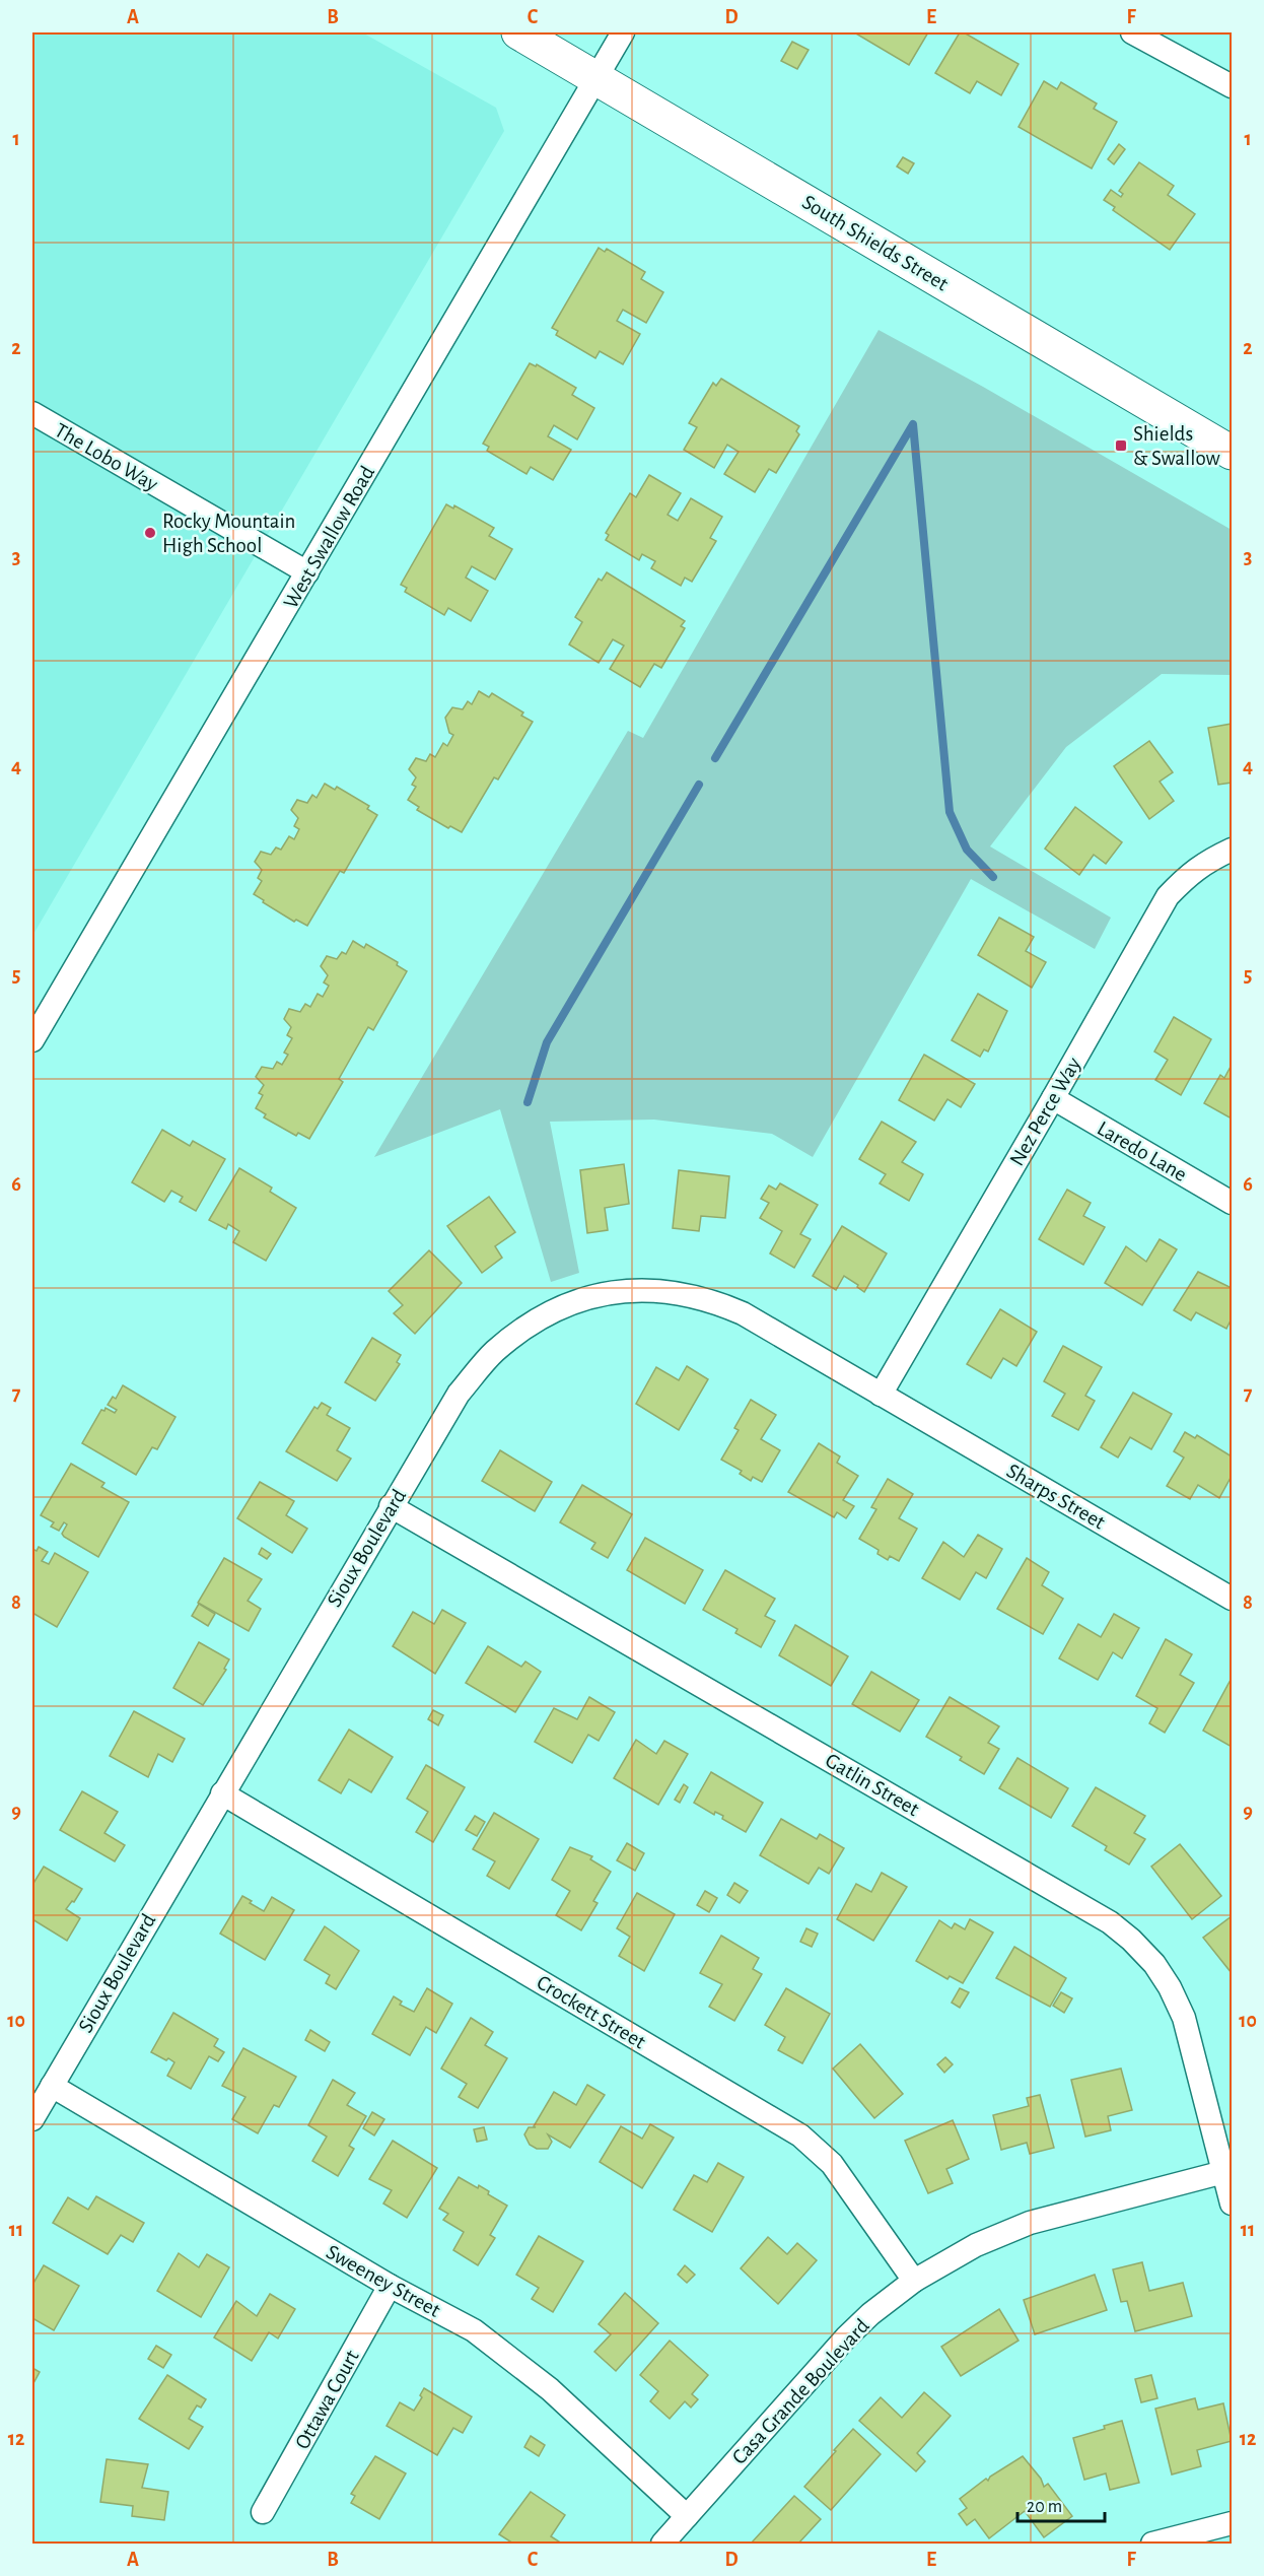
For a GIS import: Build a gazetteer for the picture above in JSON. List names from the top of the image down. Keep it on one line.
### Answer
{"streets":{"main road":["South Shields Street"],"street":["The Lobo Way","West Swallow Road","Nez Perce Way","Laredo Lane","Sharps Street","Sioux Boulevard","Gatlin Street","Crockett Street","Sweeney Street","Casa Grande Boulevard","Ottawa Court"]},"crossings":[["South Shields Street","West Swallow Road"],["The Lobo Way","West Swallow Road"],["Nez Perce Way","Laredo Lane"],["Nez Perce Way","Sharps Street"],["Nez Perce Way","Sioux Boulevard"],["Sharps Street","Sioux Boulevard"],["Sioux Boulevard","Gatlin Street"],["Sioux Boulevard","Crockett Street"],["Sioux Boulevard","Sweeney Street"],["Gatlin Street","Casa Grande Boulevard"],["Crockett Street","Casa Grande Boulevard"],["Sweeney Street","Casa Grande Boulevard"],["Sweeney Street","Ottawa Court"]],"places":{"transit":["Shields & Swallow"],"other":["Rocky Mountain High School"]},"scale_bar":"20 m","grid":{"columns":["A","B","C","D","E","F"],"rows":["1","2","3","4","5","6","7","8","9","10","11","12"]}}
